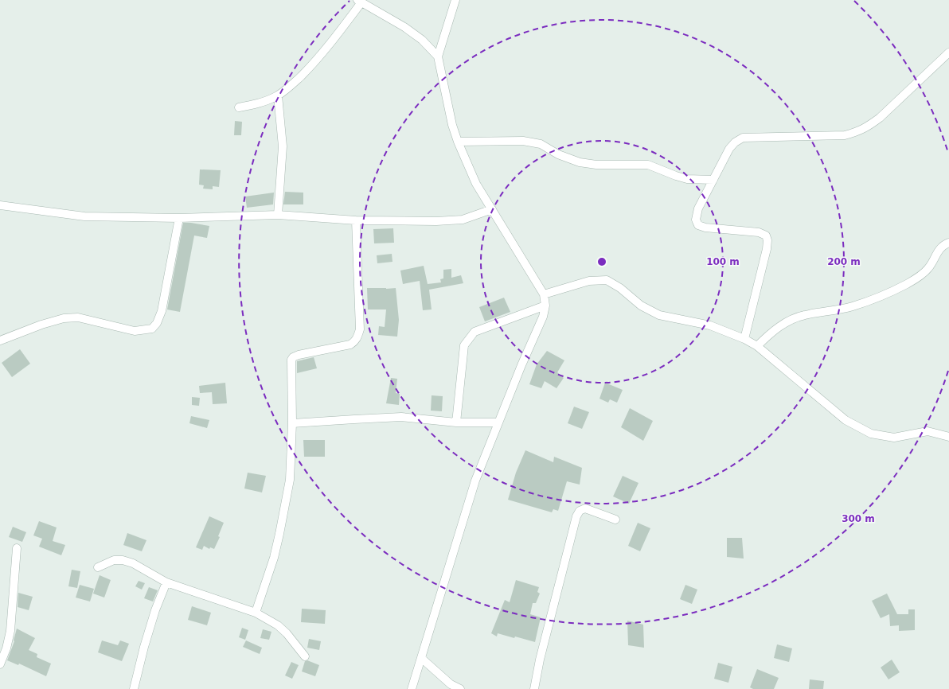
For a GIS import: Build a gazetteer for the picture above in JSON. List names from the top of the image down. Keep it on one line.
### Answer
{"rings":["100 m","200 m","300 m"]}
